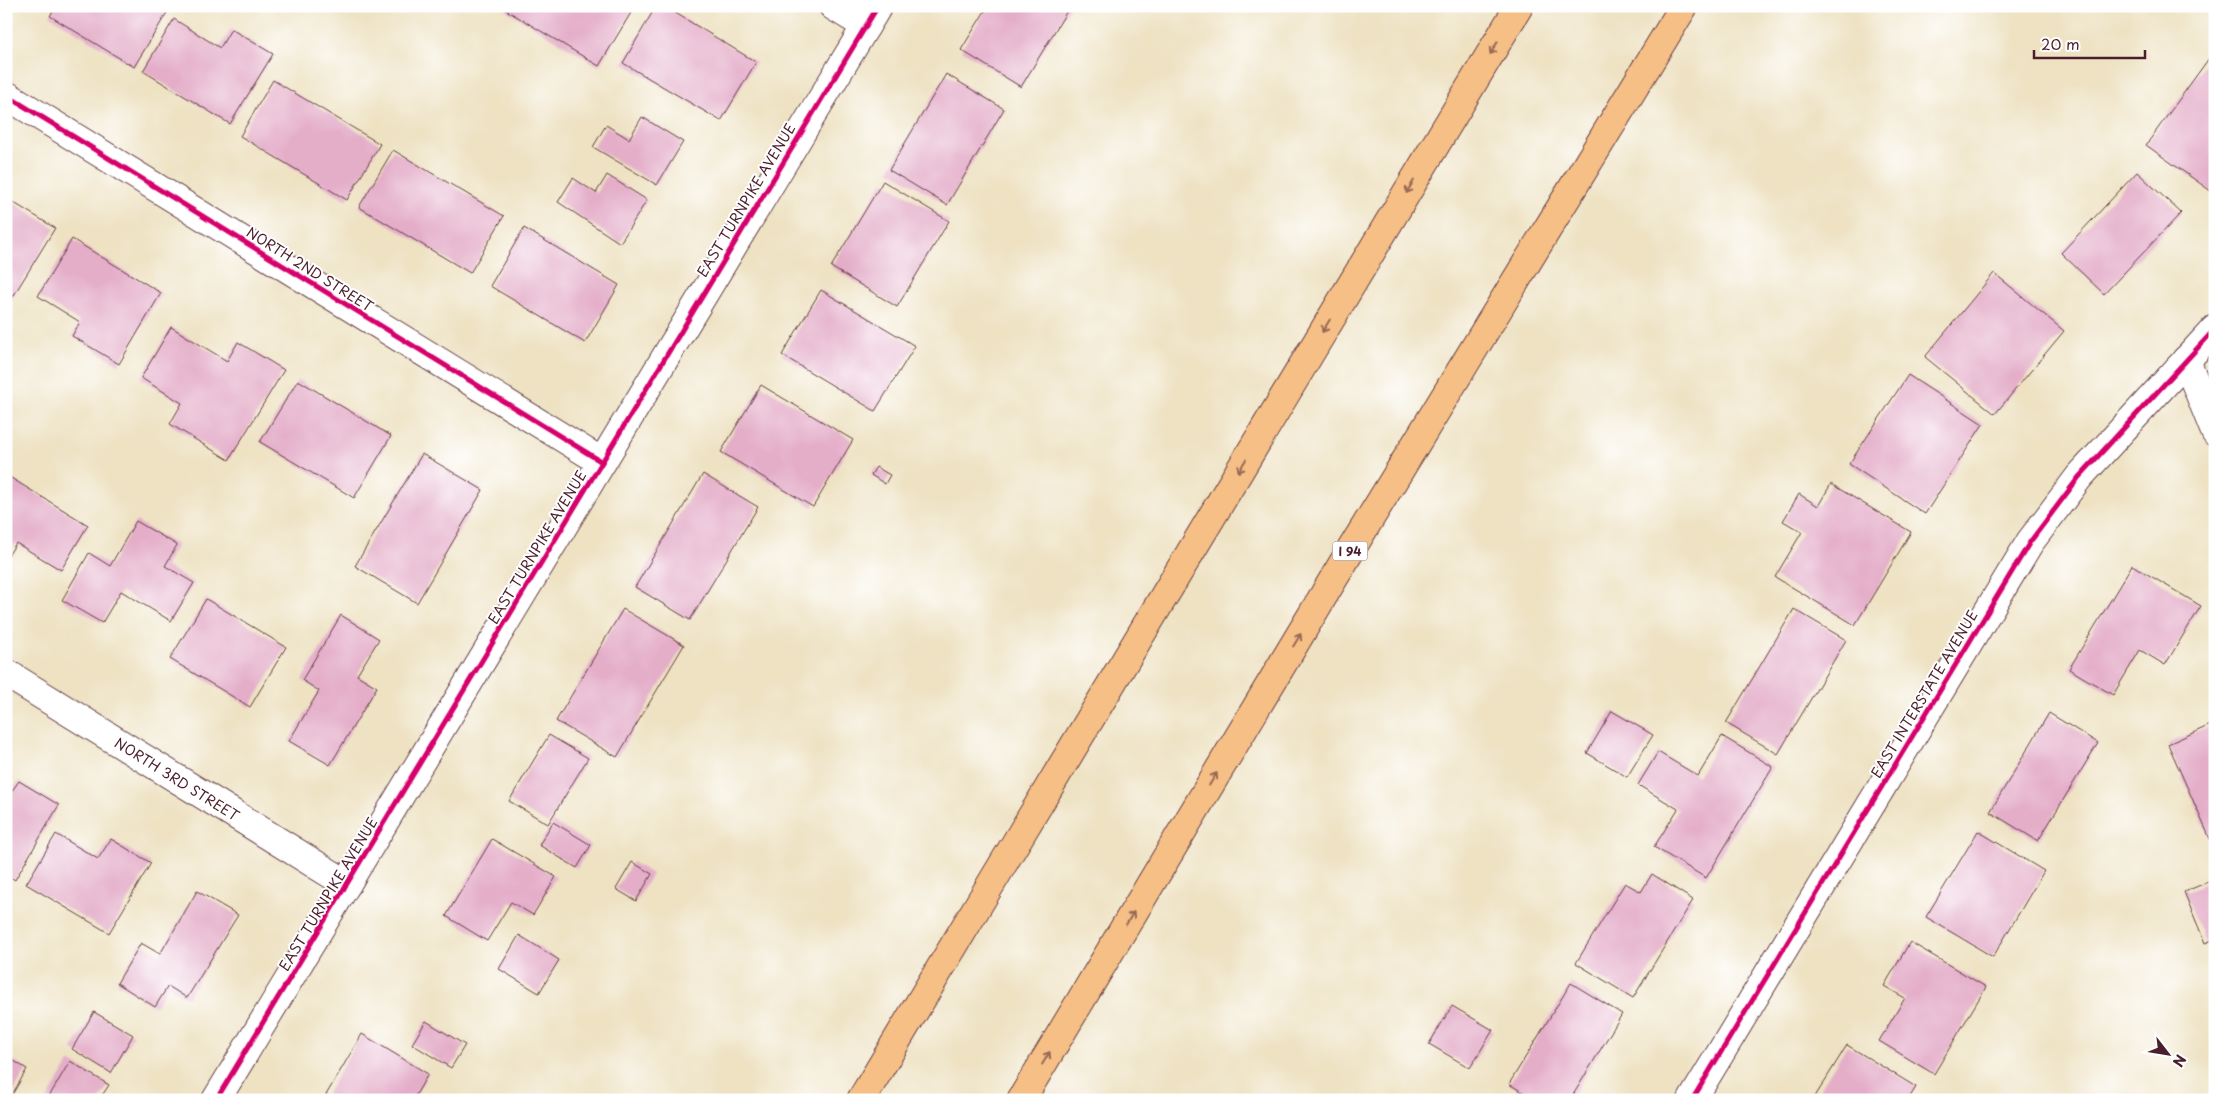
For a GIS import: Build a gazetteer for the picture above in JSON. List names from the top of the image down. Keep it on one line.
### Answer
{"streets":{"highway":["I 94"],"street":["EAST TURNPIKE AVENUE","NORTH 2ND STREET","EAST INTERSTATE AVENUE","NORTH 3RD STREET"]},"crossings":[["EAST TURNPIKE AVENUE","NORTH 2ND STREET"],["EAST TURNPIKE AVENUE","NORTH 3RD STREET"]],"scale_bar":"20 m","north":"bottom right"}
